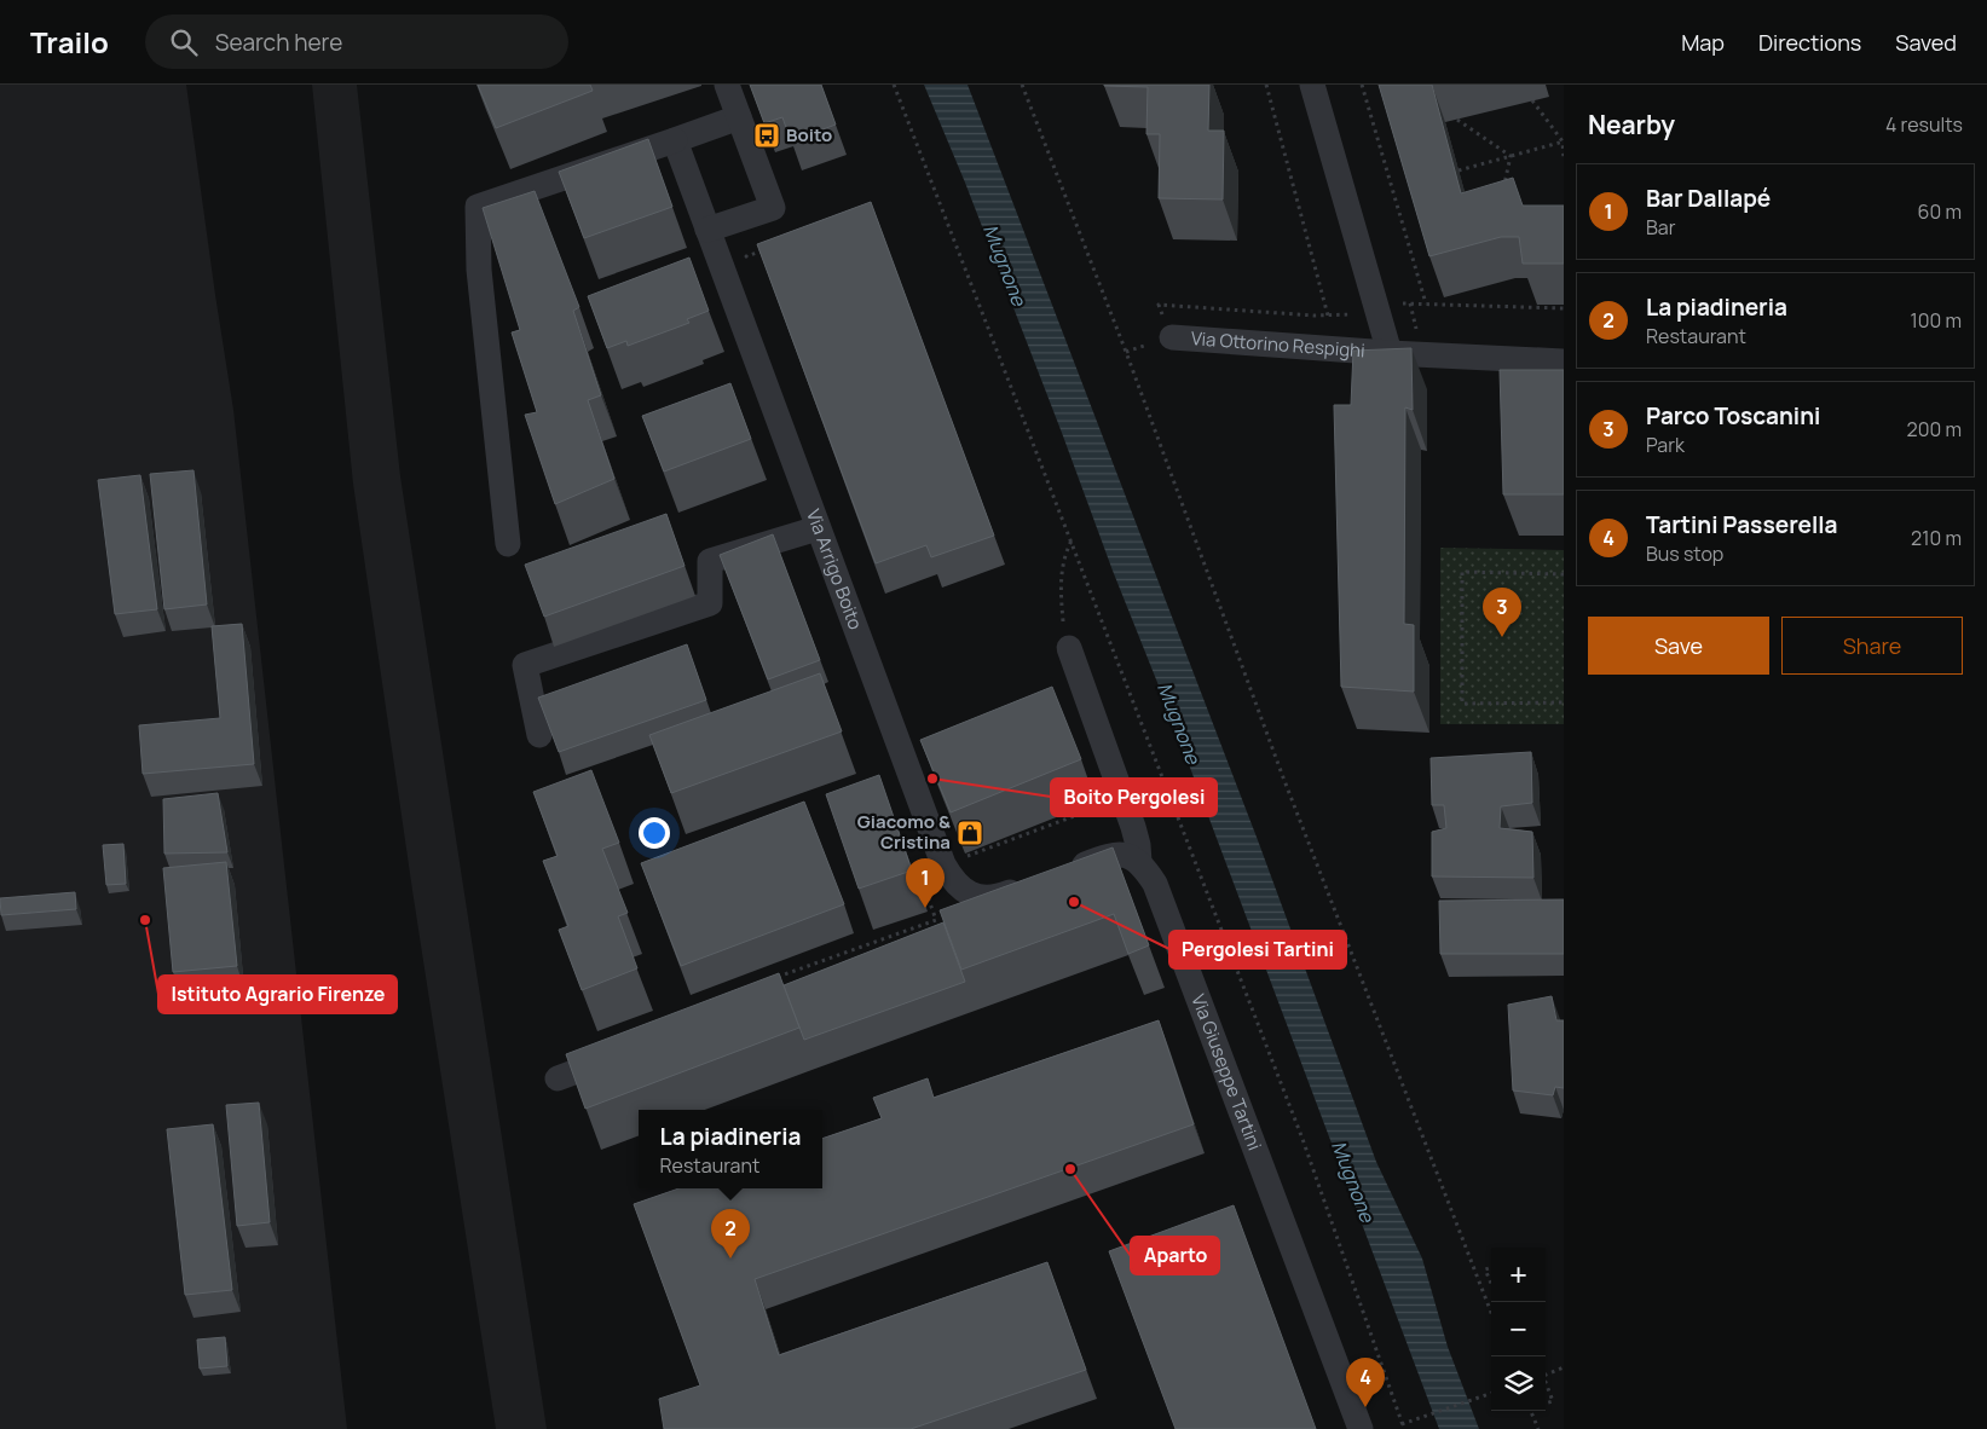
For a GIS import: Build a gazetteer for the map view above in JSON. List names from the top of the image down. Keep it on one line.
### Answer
{"streets":{"street":["Via Ottorino Respighi","Via Arrigo Boito","Via Giuseppe Tartini"]},"water":["Mugnone"],"places":{"bus stop":["Boito"],"other":["Boito Pergolesi","Pergolesi Tartini","Istituto Agrario Firenze","Aparto"],"shop":["Giacomo & Cristina"]},"page":{"header":"Trailo","search":"Search here","nav":["Map","Directions","Saved"],"heading":["Nearby","4 results"],"list":[{"mark":"1","name":"Bar Dallapé","note":"Bar","value":"60 m"},{"mark":"2","name":"La piadineria","note":"Restaurant","value":"100 m"},{"mark":"3","name":"Parco Toscanini","note":"Park","value":"200 m"},{"mark":"4","name":"Tartini Passerella","note":"Bus stop","value":"210 m"}],"pins":["3","1","2","4"],"buttons":["Save","Share"],"popup":["La piadineria","Restaurant"],"map_buttons":["+","−"]}}
